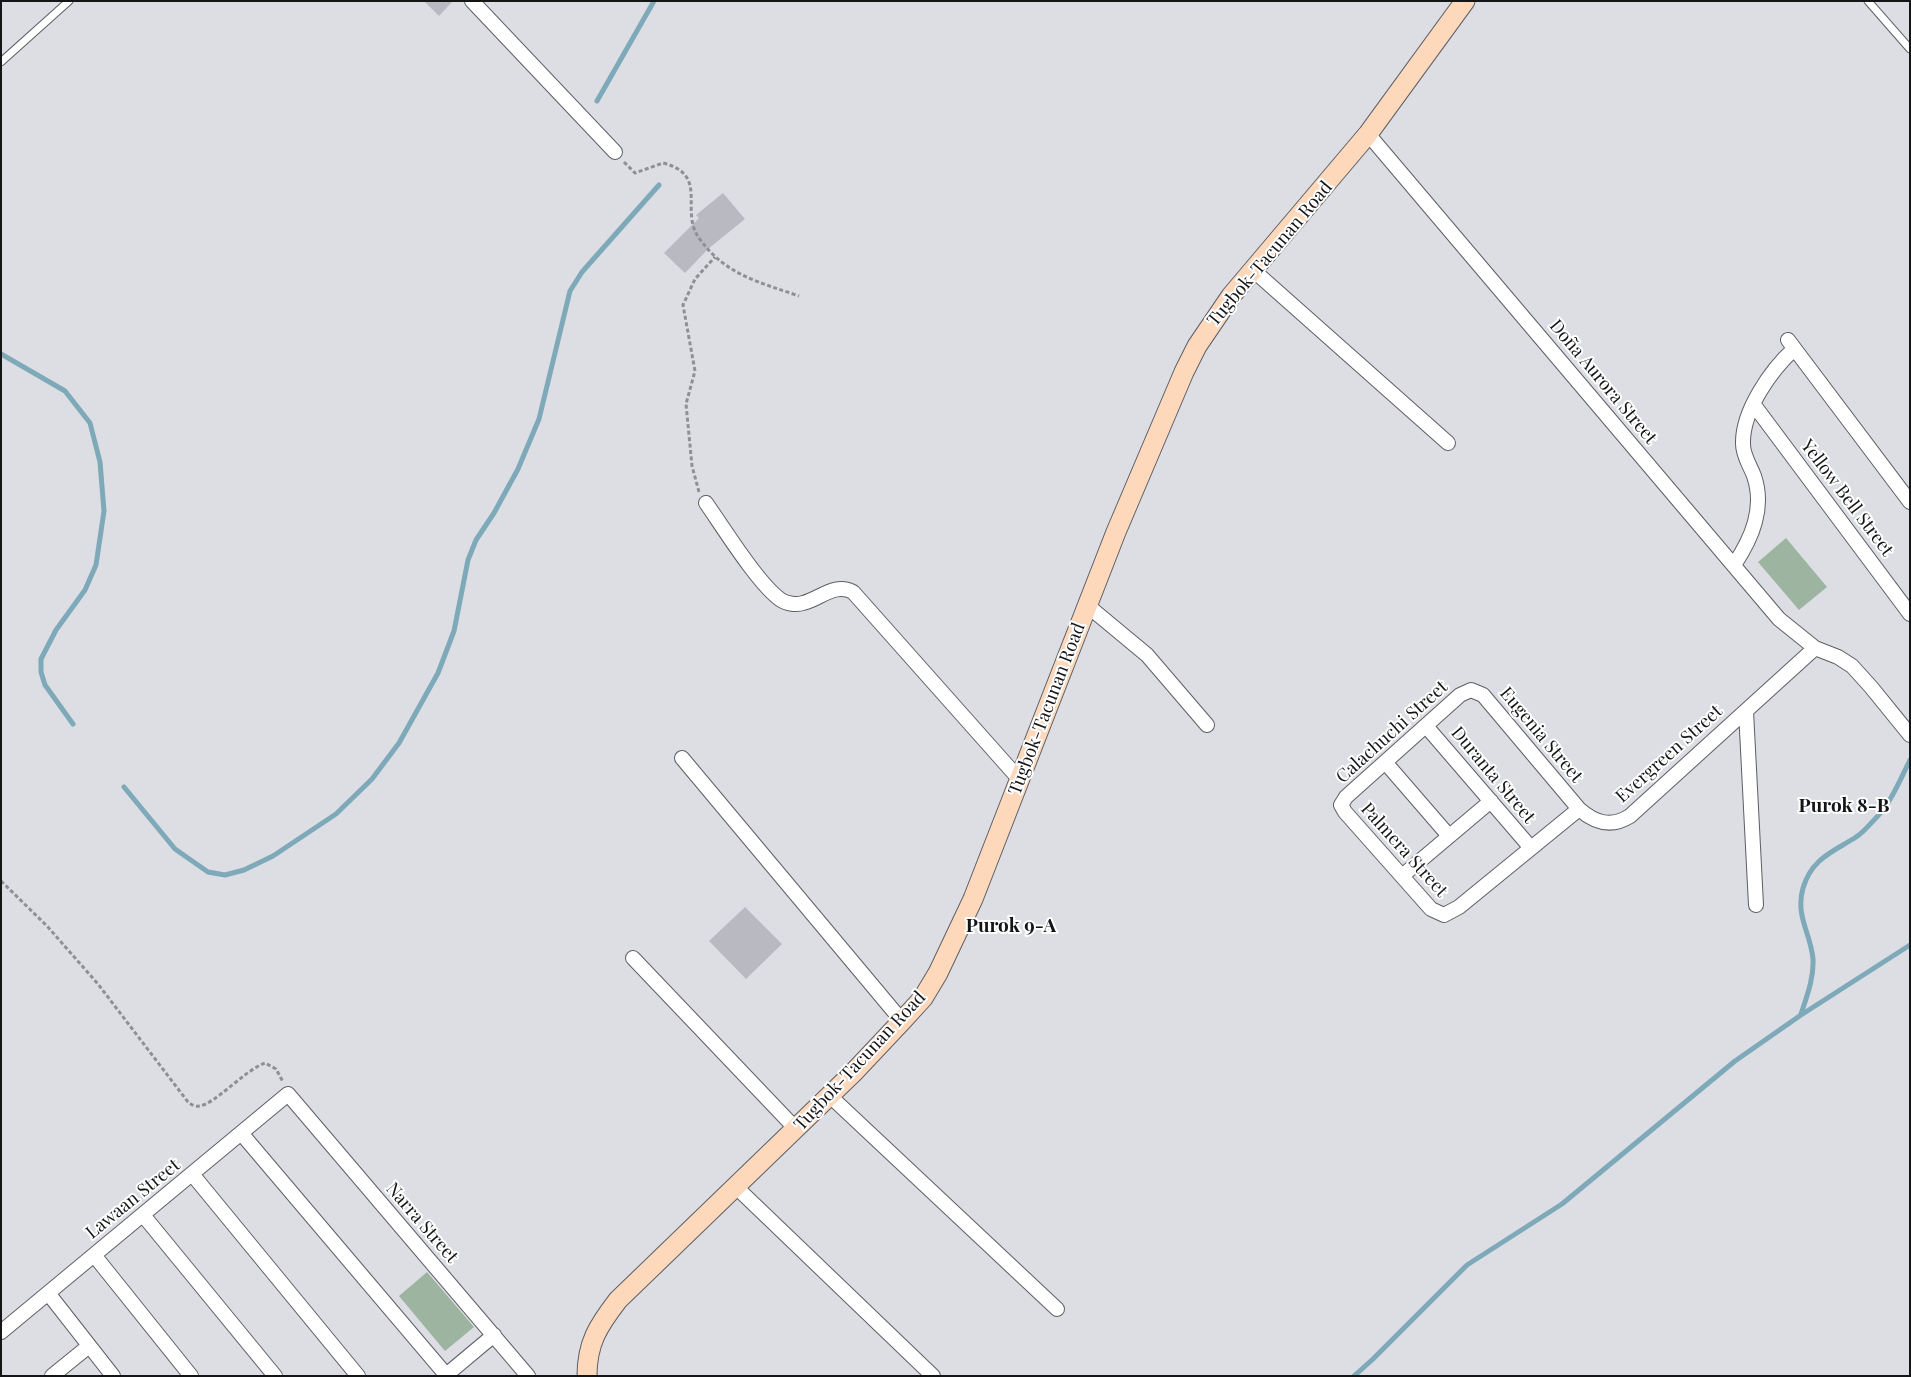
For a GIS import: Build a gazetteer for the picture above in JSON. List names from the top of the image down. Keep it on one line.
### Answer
{"streets":{"street":["Tugbok-Tacunan Road","Doña Aurora Street","Yellow Bell Street","Calachuchi Street","Eugenia Street","Evergreen Street","Duranta Street","Palmera Street","Lawaan Street","Narra Street"]},"crossings":[["Tugbok-Tacunan Road","Doña Aurora Street"],["Doña Aurora Street","Evergreen Street"],["Calachuchi Street","Eugenia Street"],["Calachuchi Street","Duranta Street"],["Calachuchi Street","Palmera Street"],["Eugenia Street","Evergreen Street"],["Duranta Street","Palmera Street"],["Lawaan Street","Narra Street"]],"districts":["Purok 8-B","Purok 9-A"]}
